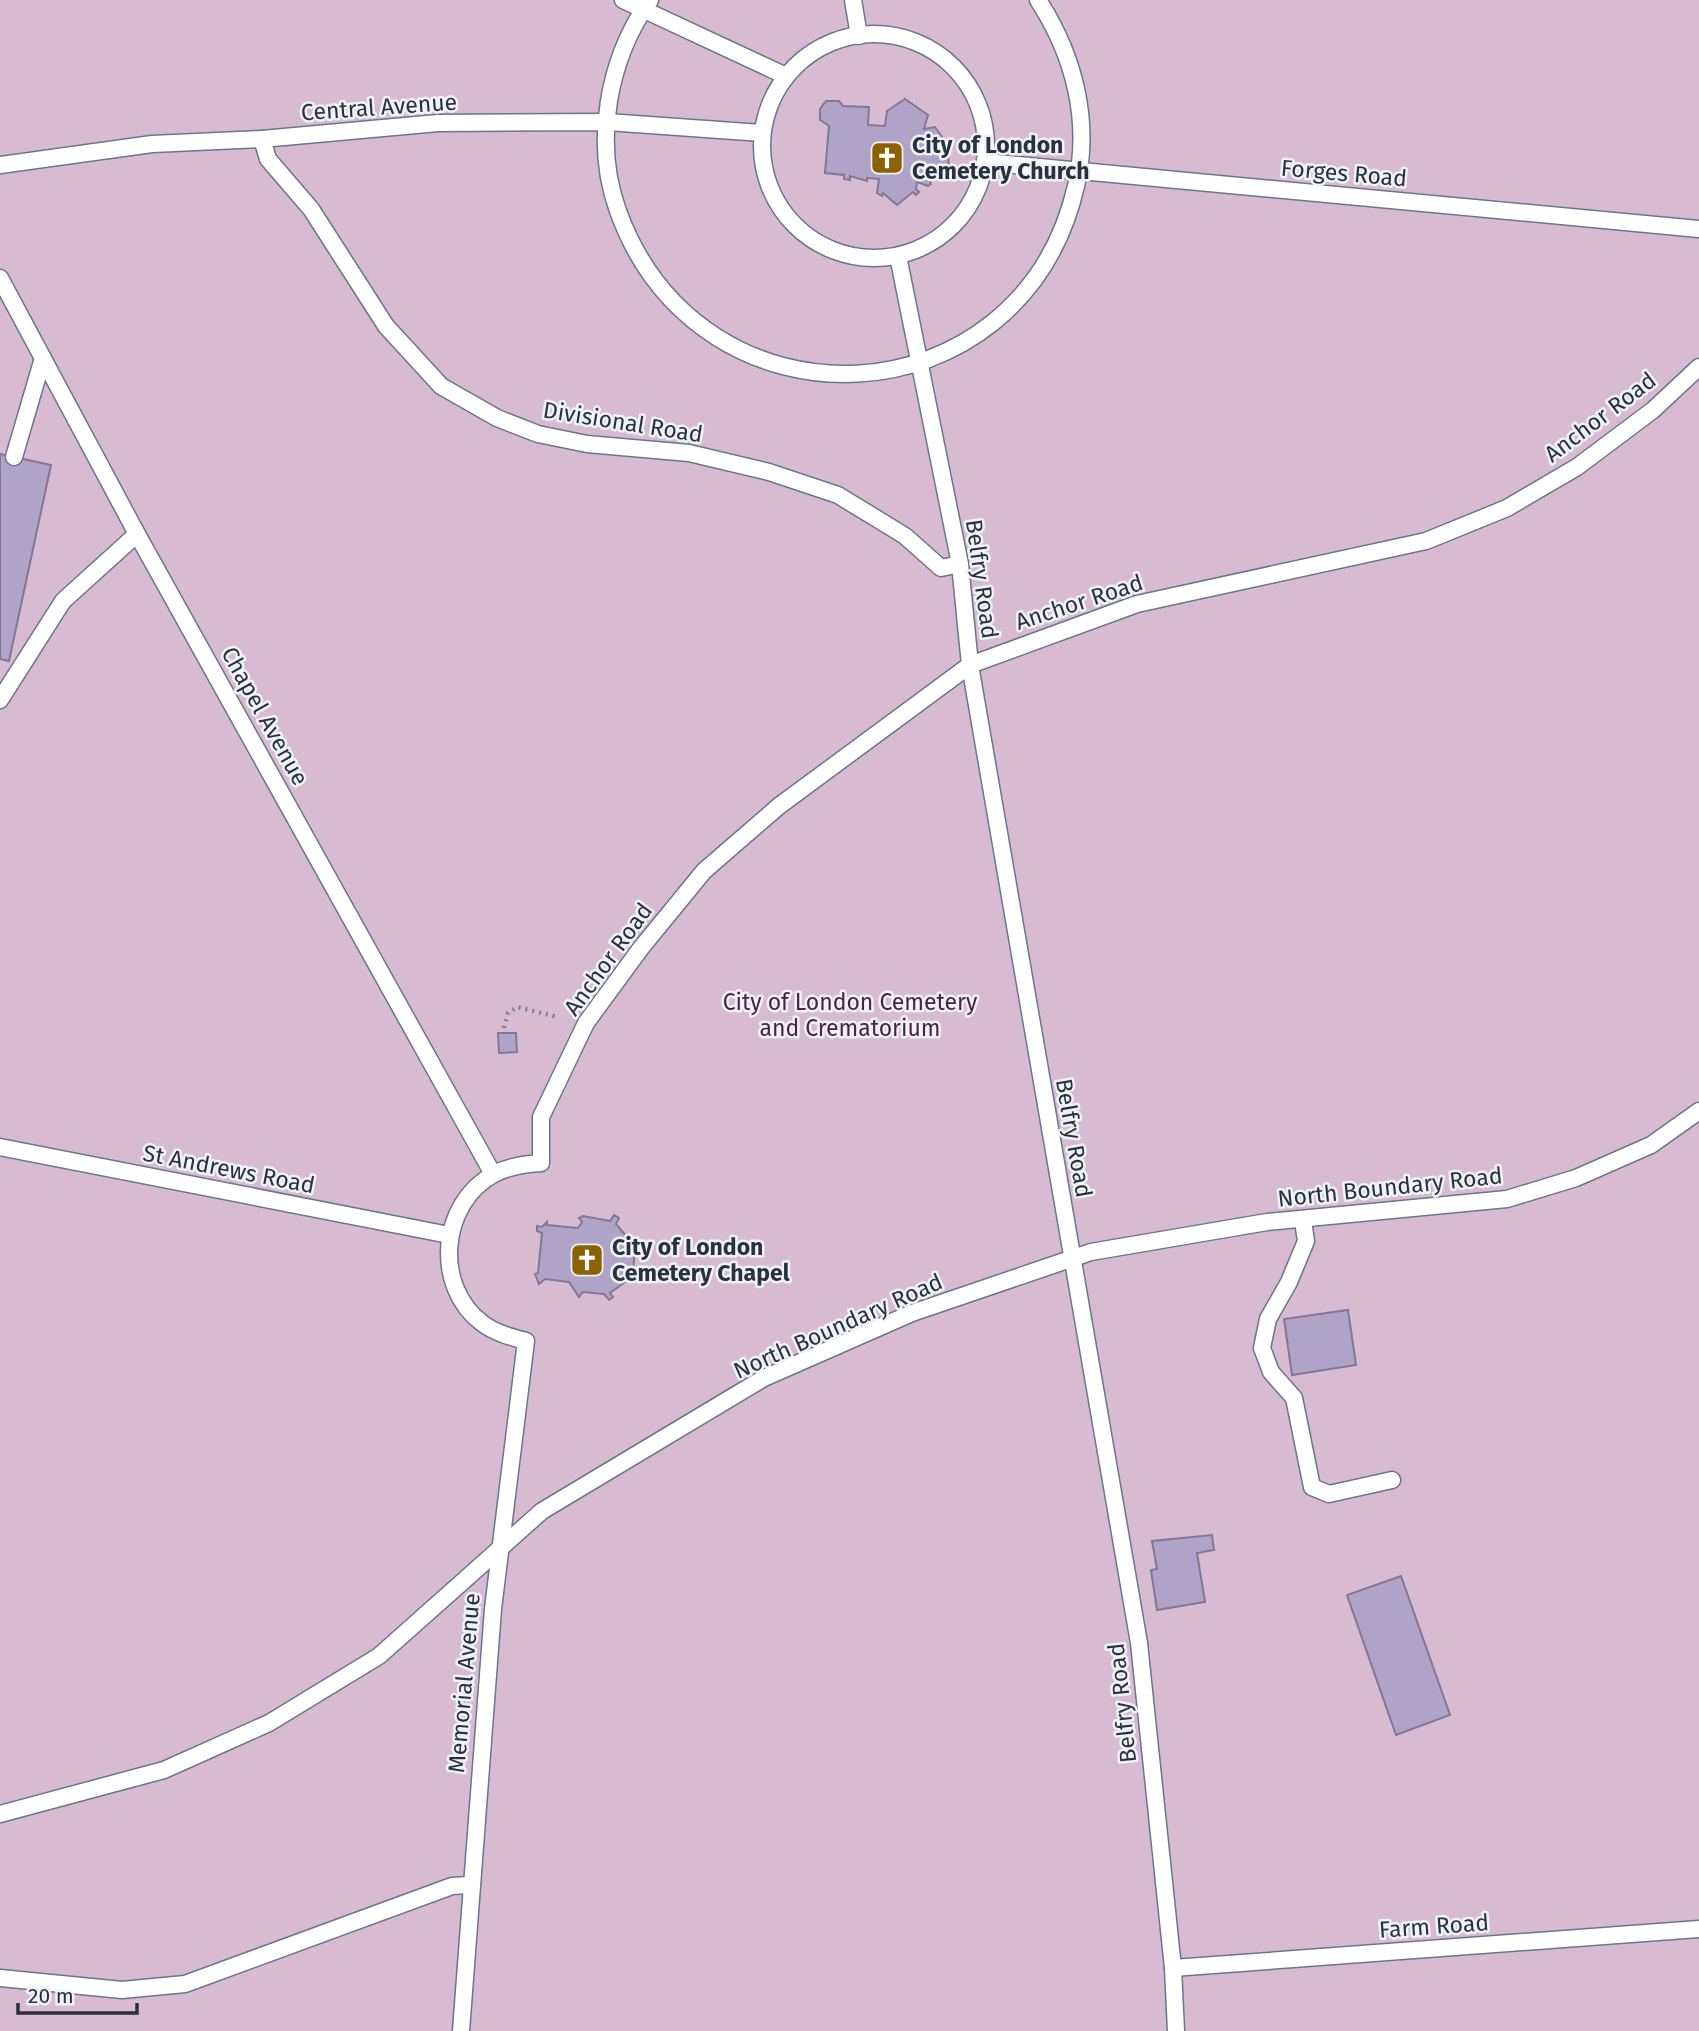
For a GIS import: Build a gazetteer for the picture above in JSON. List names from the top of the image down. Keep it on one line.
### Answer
{"streets":{"lane":["Central Avenue","Forges Road","Anchor Road","Divisional Road","Belfry Road","Chapel Avenue","St Andrews Road","North Boundary Road","Memorial Avenue","Farm Road"]},"crossings":[["Central Avenue","Forges Road"],["Central Avenue","Divisional Road"],["Central Avenue","Belfry Road"],["Forges Road","Belfry Road"],["Anchor Road","Belfry Road"],["Anchor Road","Chapel Avenue"],["Divisional Road","Belfry Road"],["Belfry Road","North Boundary Road"],["Belfry Road","Farm Road"],["St Andrews Road","Memorial Avenue"],["North Boundary Road","Memorial Avenue"]],"parks":["City of London Cemetery and Crematorium"],"places":{"church":["City of London Cemetery Church","City of London Cemetery Chapel"]},"scale_bar":"20 m"}
